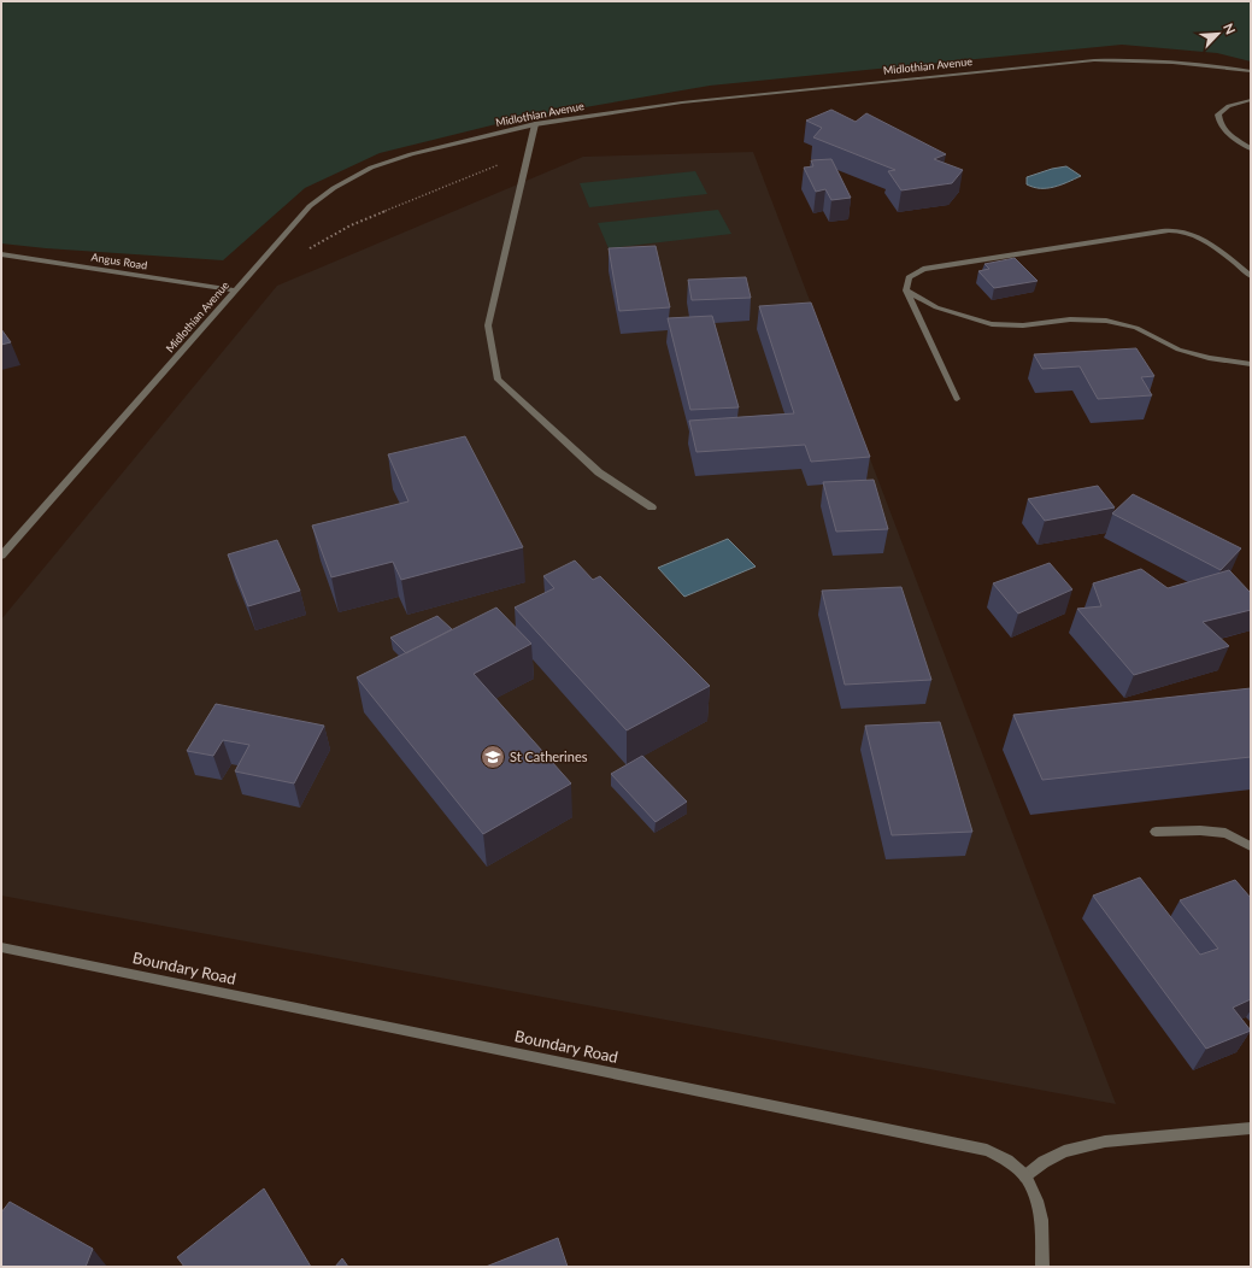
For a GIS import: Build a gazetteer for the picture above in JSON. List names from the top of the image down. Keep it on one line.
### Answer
{"streets":{"street":["Midlothian Avenue","Angus Road","Boundary Road"]},"crossings":[["Midlothian Avenue","Angus Road"]],"places":{"school or university":["St Catherines"]},"north":"top right"}
